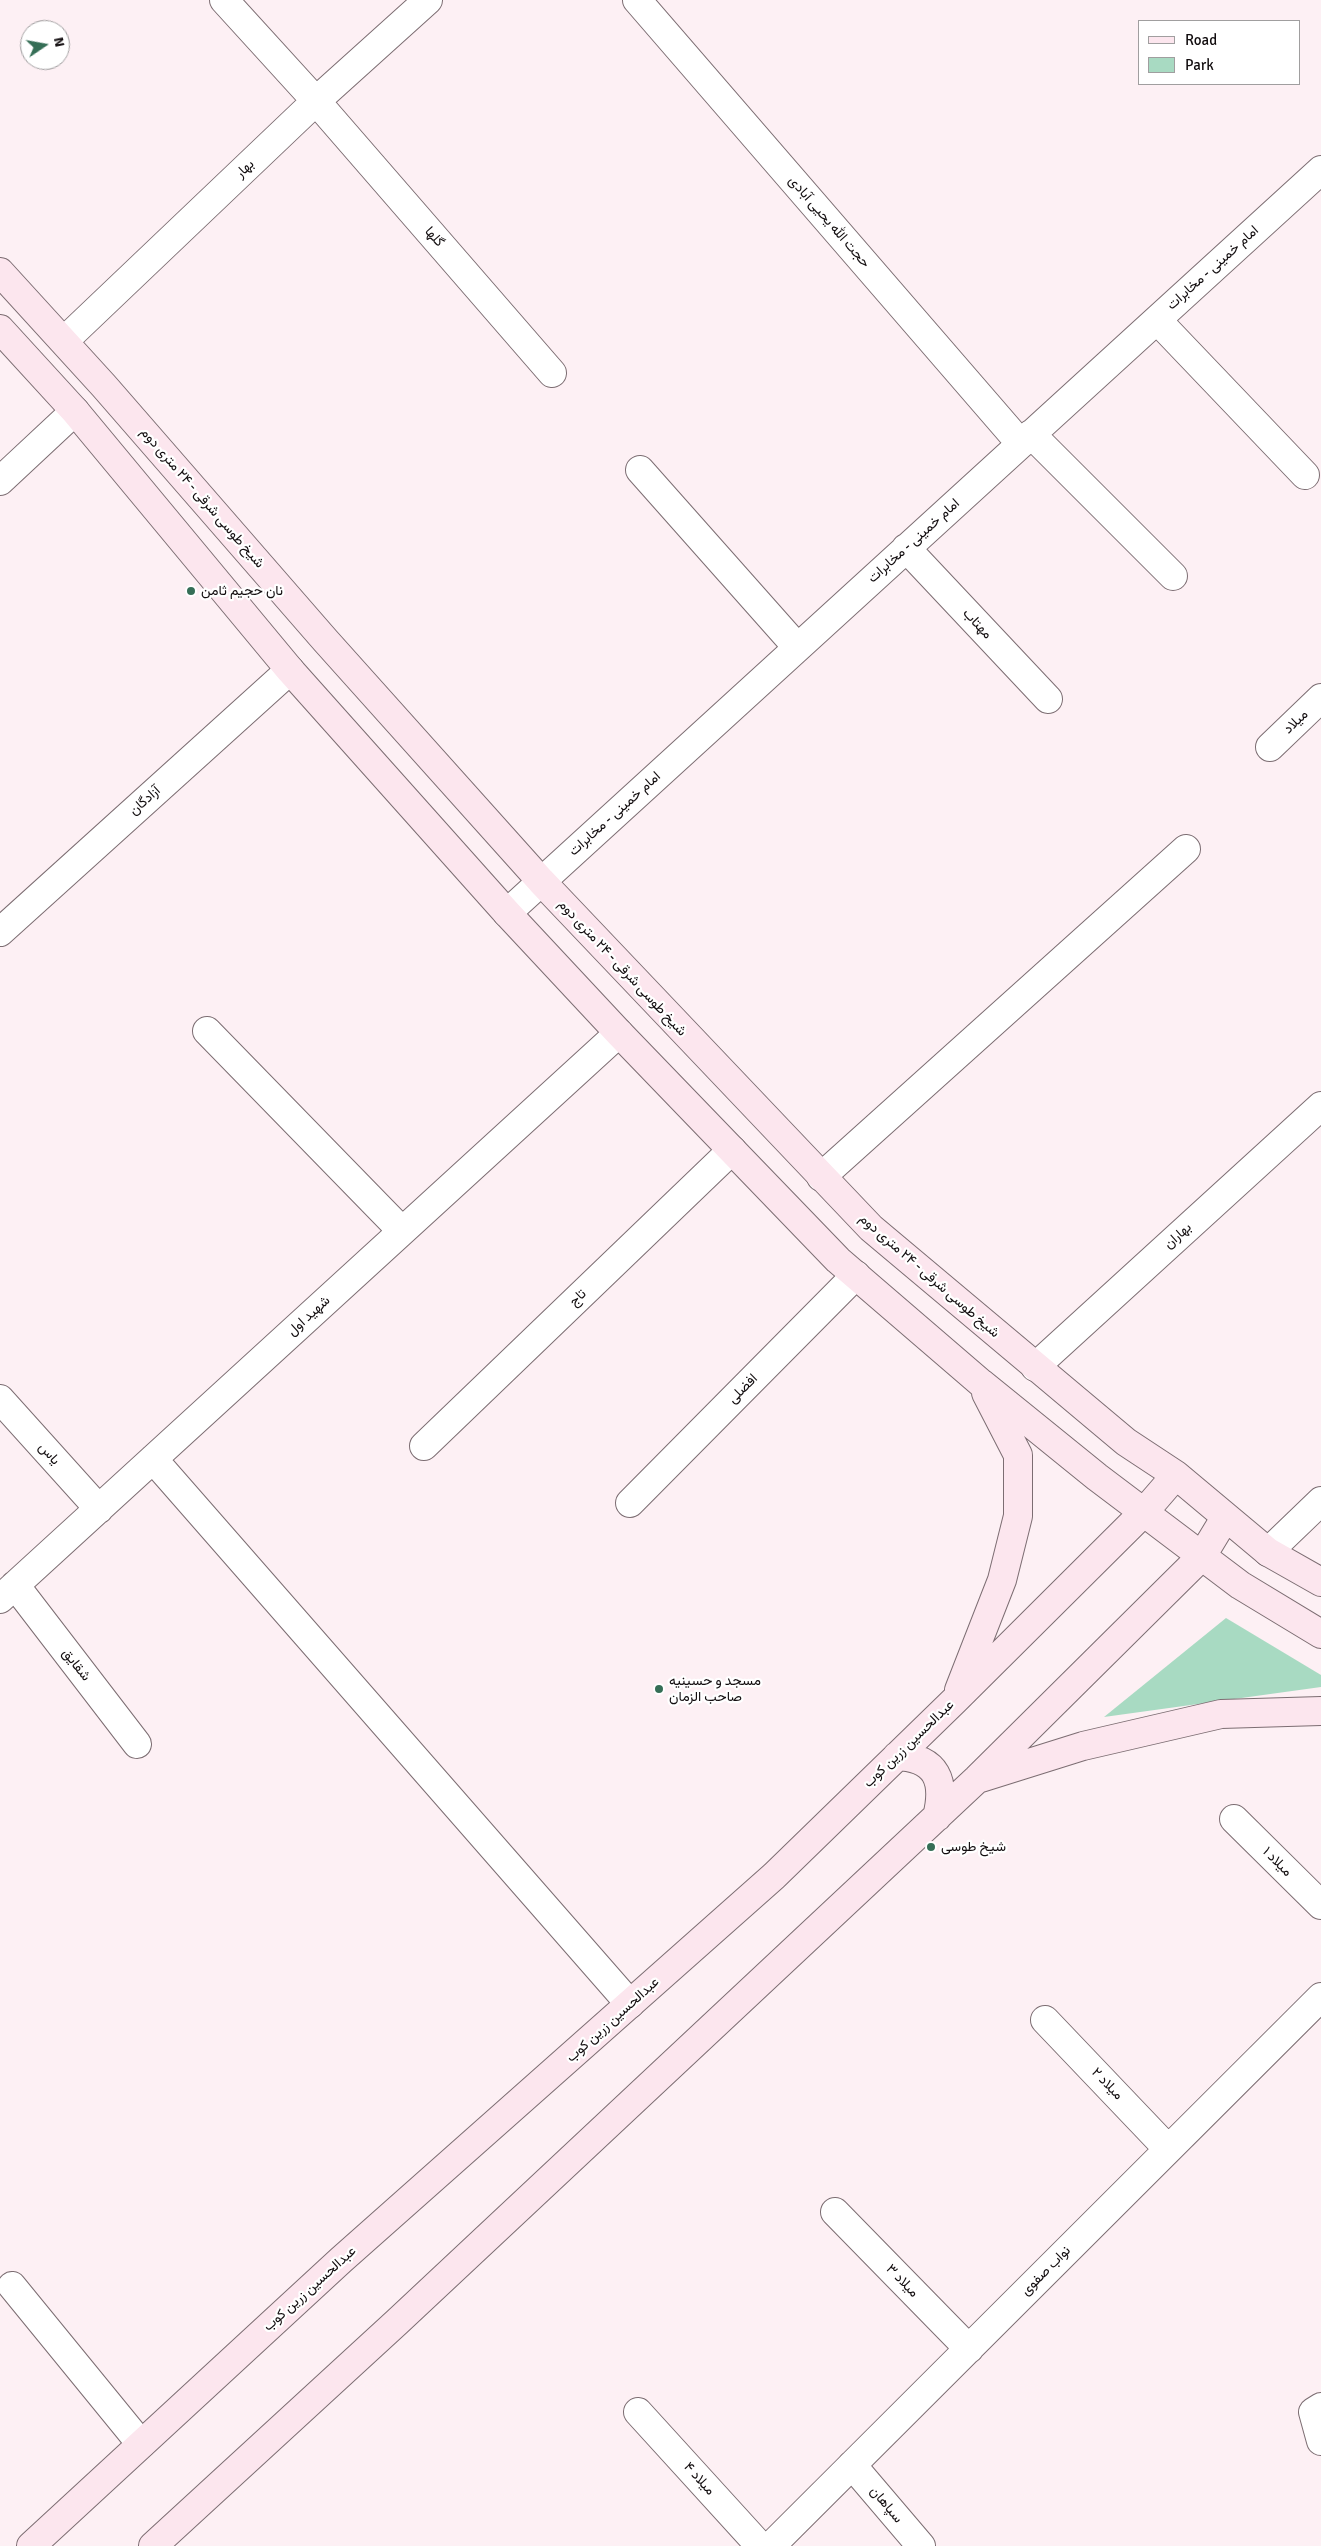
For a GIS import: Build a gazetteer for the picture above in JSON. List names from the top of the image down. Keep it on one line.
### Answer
{"streets":{"main road":["شیخ طوسی شرقی - ۲۴ متری دوم","عبدالحسین زرین کوب"],"street":["بهار","حجت الله یحیی آبادی","گلها","امام خمینی - مخابرات","مهتاب","میلاد","آزادگان","بهاران","تاج","شهید اول","افضلی","یاس","شقایق","میلاد ۱","میلاد ۲","نواب صفوی","میلاد ۳","میلاد ۴","سپاهان"]},"crossings":[["بهار","گلها"],["بهار","شیخ طوسی شرقی - ۲۴ متری دوم"],["حجت الله یحیی آبادی","امام خمینی - مخابرات"],["امام خمینی - مخابرات","شیخ طوسی شرقی - ۲۴ متری دوم"],["امام خمینی - مخابرات","مهتاب"],["شیخ طوسی شرقی - ۲۴ متری دوم","بهاران"],["شیخ طوسی شرقی - ۲۴ متری دوم","عبدالحسین زرین کوب"],["شهید اول","یاس"],["شهید اول","شقایق"],["میلاد ۲","نواب صفوی"],["نواب صفوی","میلاد ۳"],["نواب صفوی","سپاهان"]],"places":["نان حجیم ثامن","مسجد و حسینیه صاحب الزمان","شیخ طوسی"],"legend":["Road","Park"],"north":"right"}
